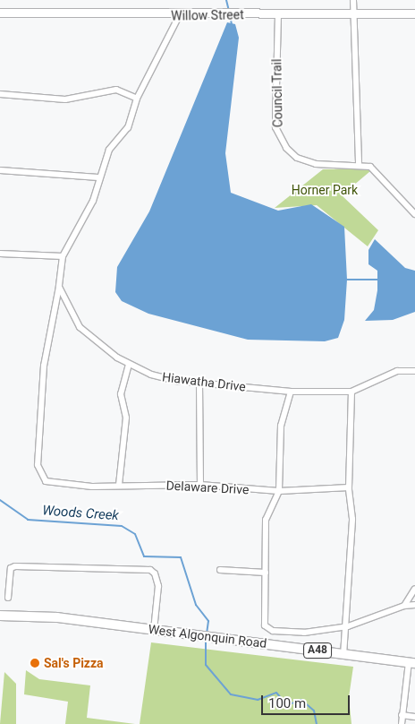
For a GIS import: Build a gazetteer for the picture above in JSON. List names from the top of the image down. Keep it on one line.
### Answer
{"streets":{"main road":["West Algonquin Road","A48"],"street":["Willow Street","Council Trail","Hiawatha Drive","Delaware Drive"]},"crossings":[["Willow Street","Council Trail"],["Hiawatha Drive","Delaware Drive"]],"water":["Woods Creek"],"parks":["Horner Park"],"places":["Sal's Pizza"],"scale_bar":"100 m"}
